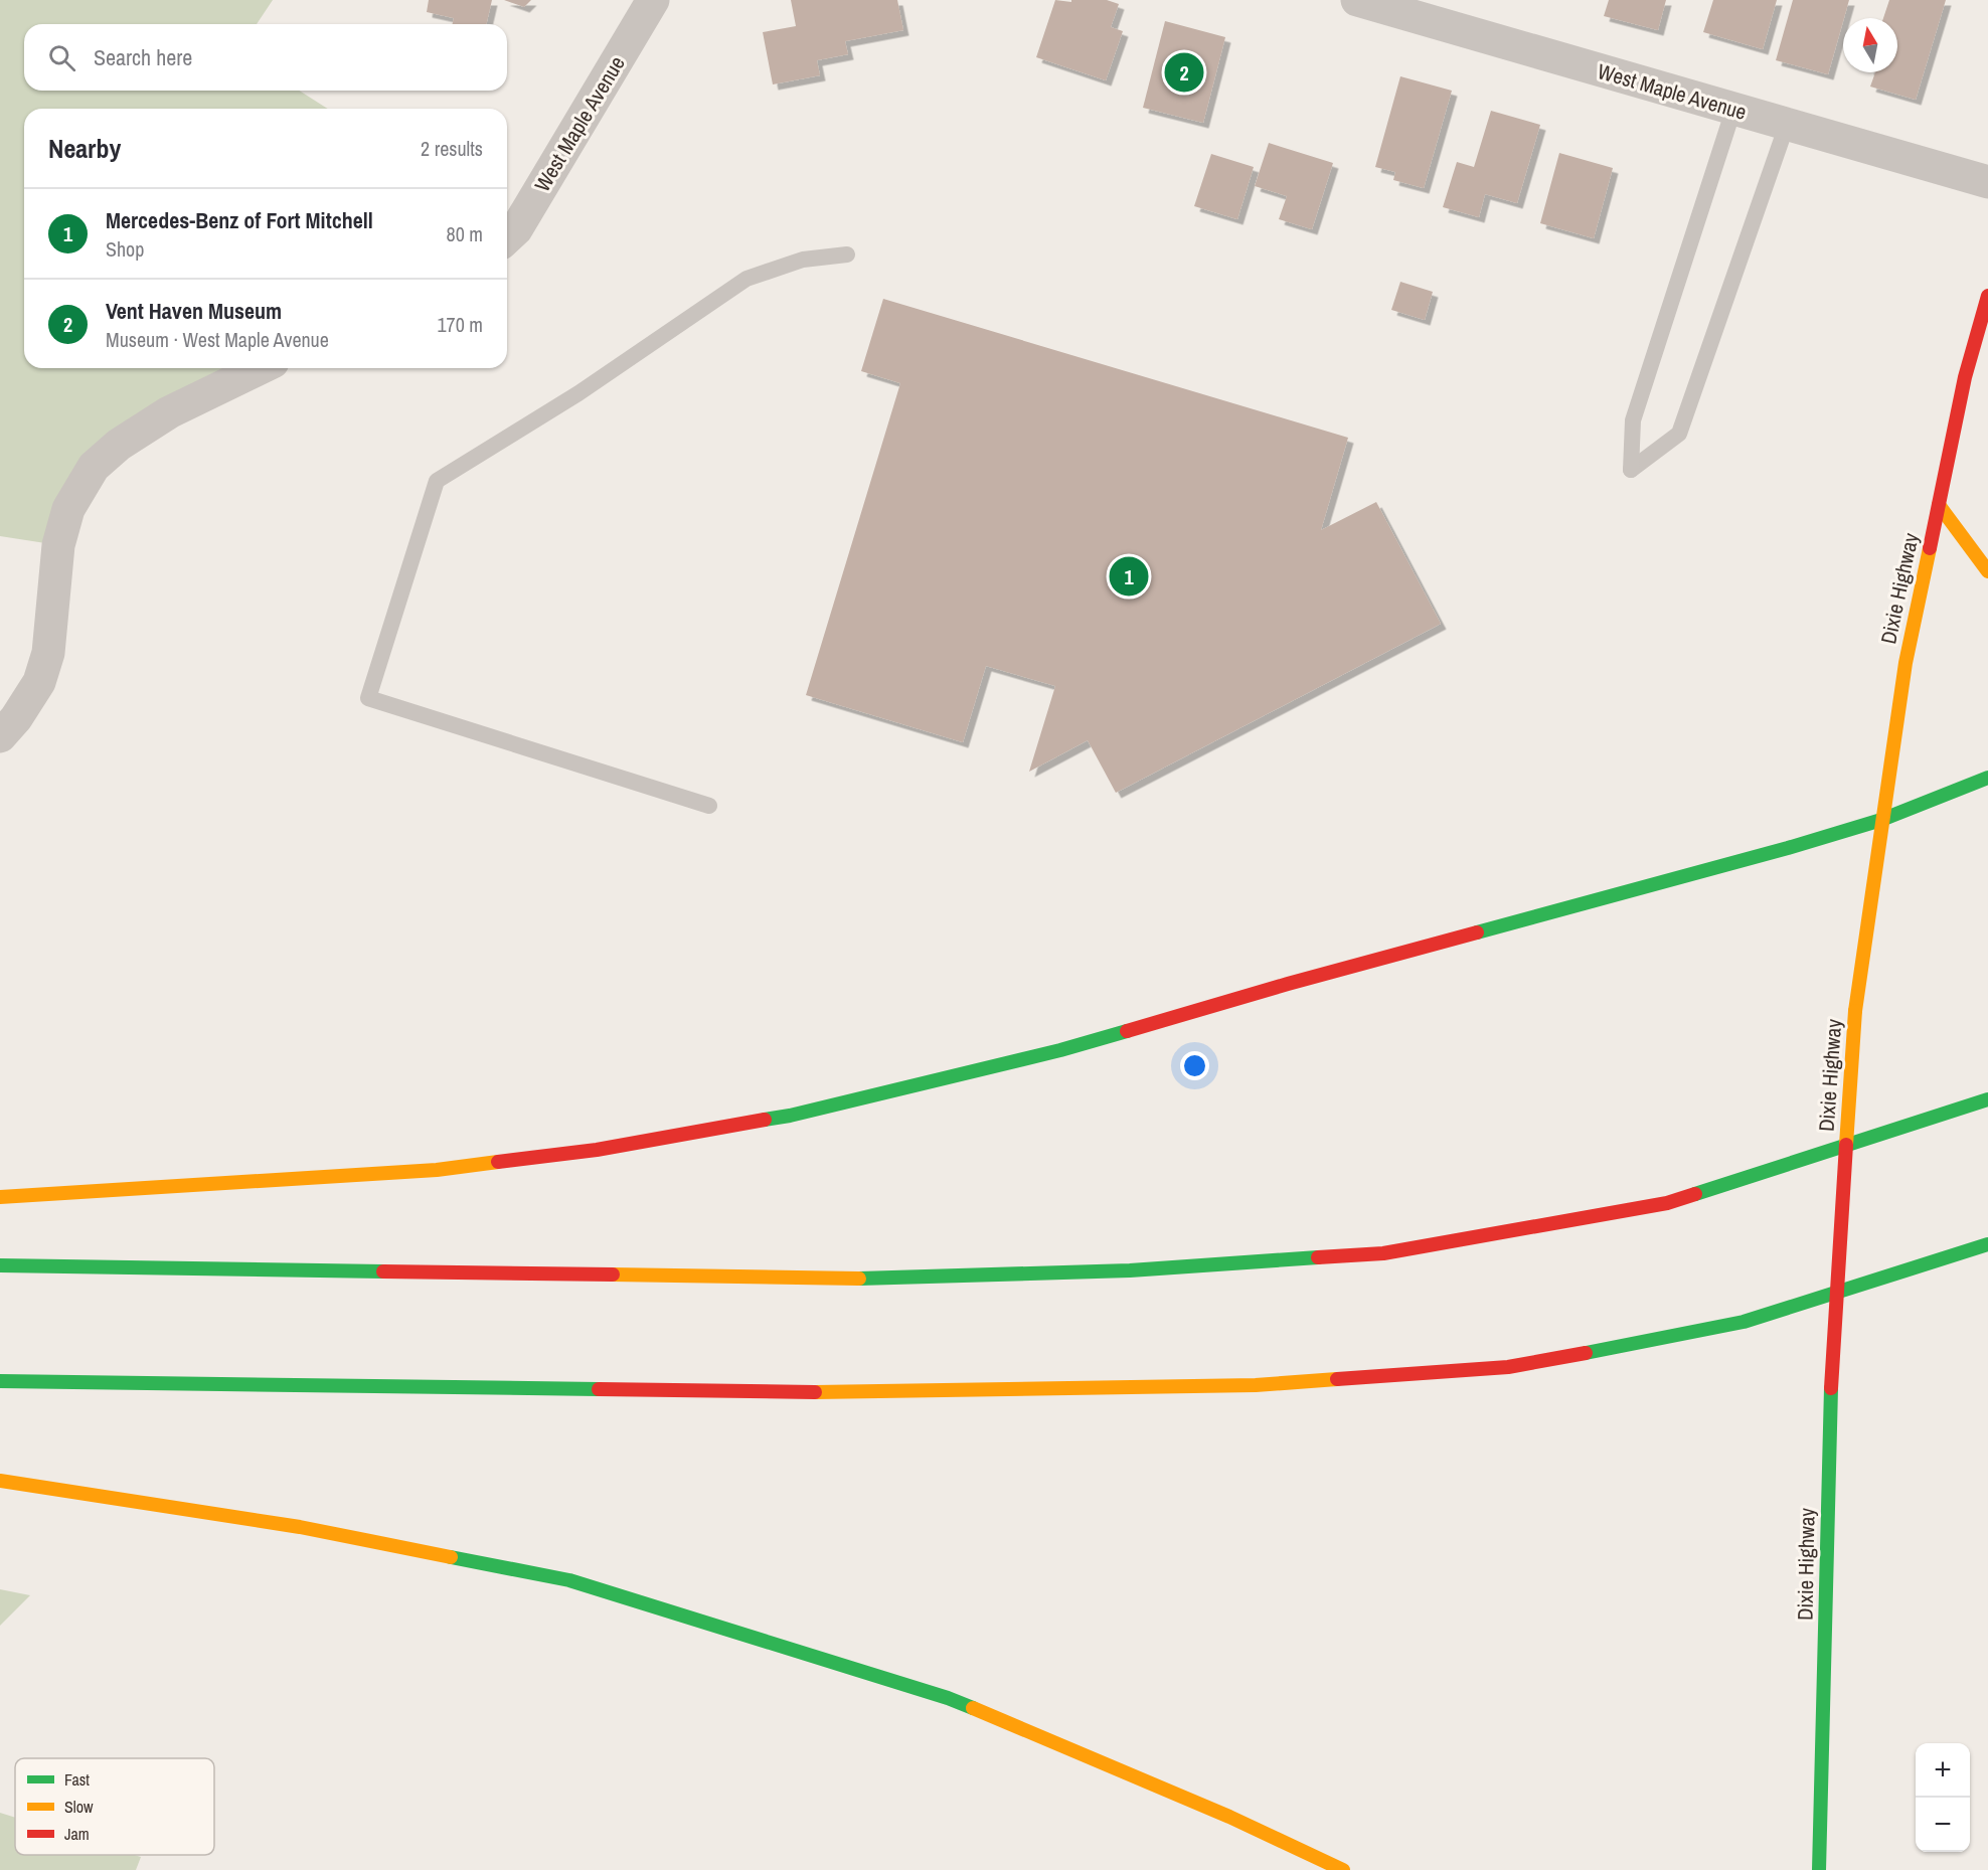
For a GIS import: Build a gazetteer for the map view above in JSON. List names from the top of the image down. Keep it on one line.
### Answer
{"streets":{"main road":["Dixie Highway"],"street":["West Maple Avenue"]},"legend":["Fast","Slow","Jam"],"north":"top","page":{"search":"Search here","pins":["2","1"],"heading":["Nearby","2 results"],"list":[{"mark":"1","name":"Mercedes-Benz of Fort Mitchell","note":"Shop","value":"80 m"},{"mark":"2","name":"Vent Haven Museum","note":"Museum · West Maple Avenue","value":"170 m"}],"map_buttons":["+","−"]}}
